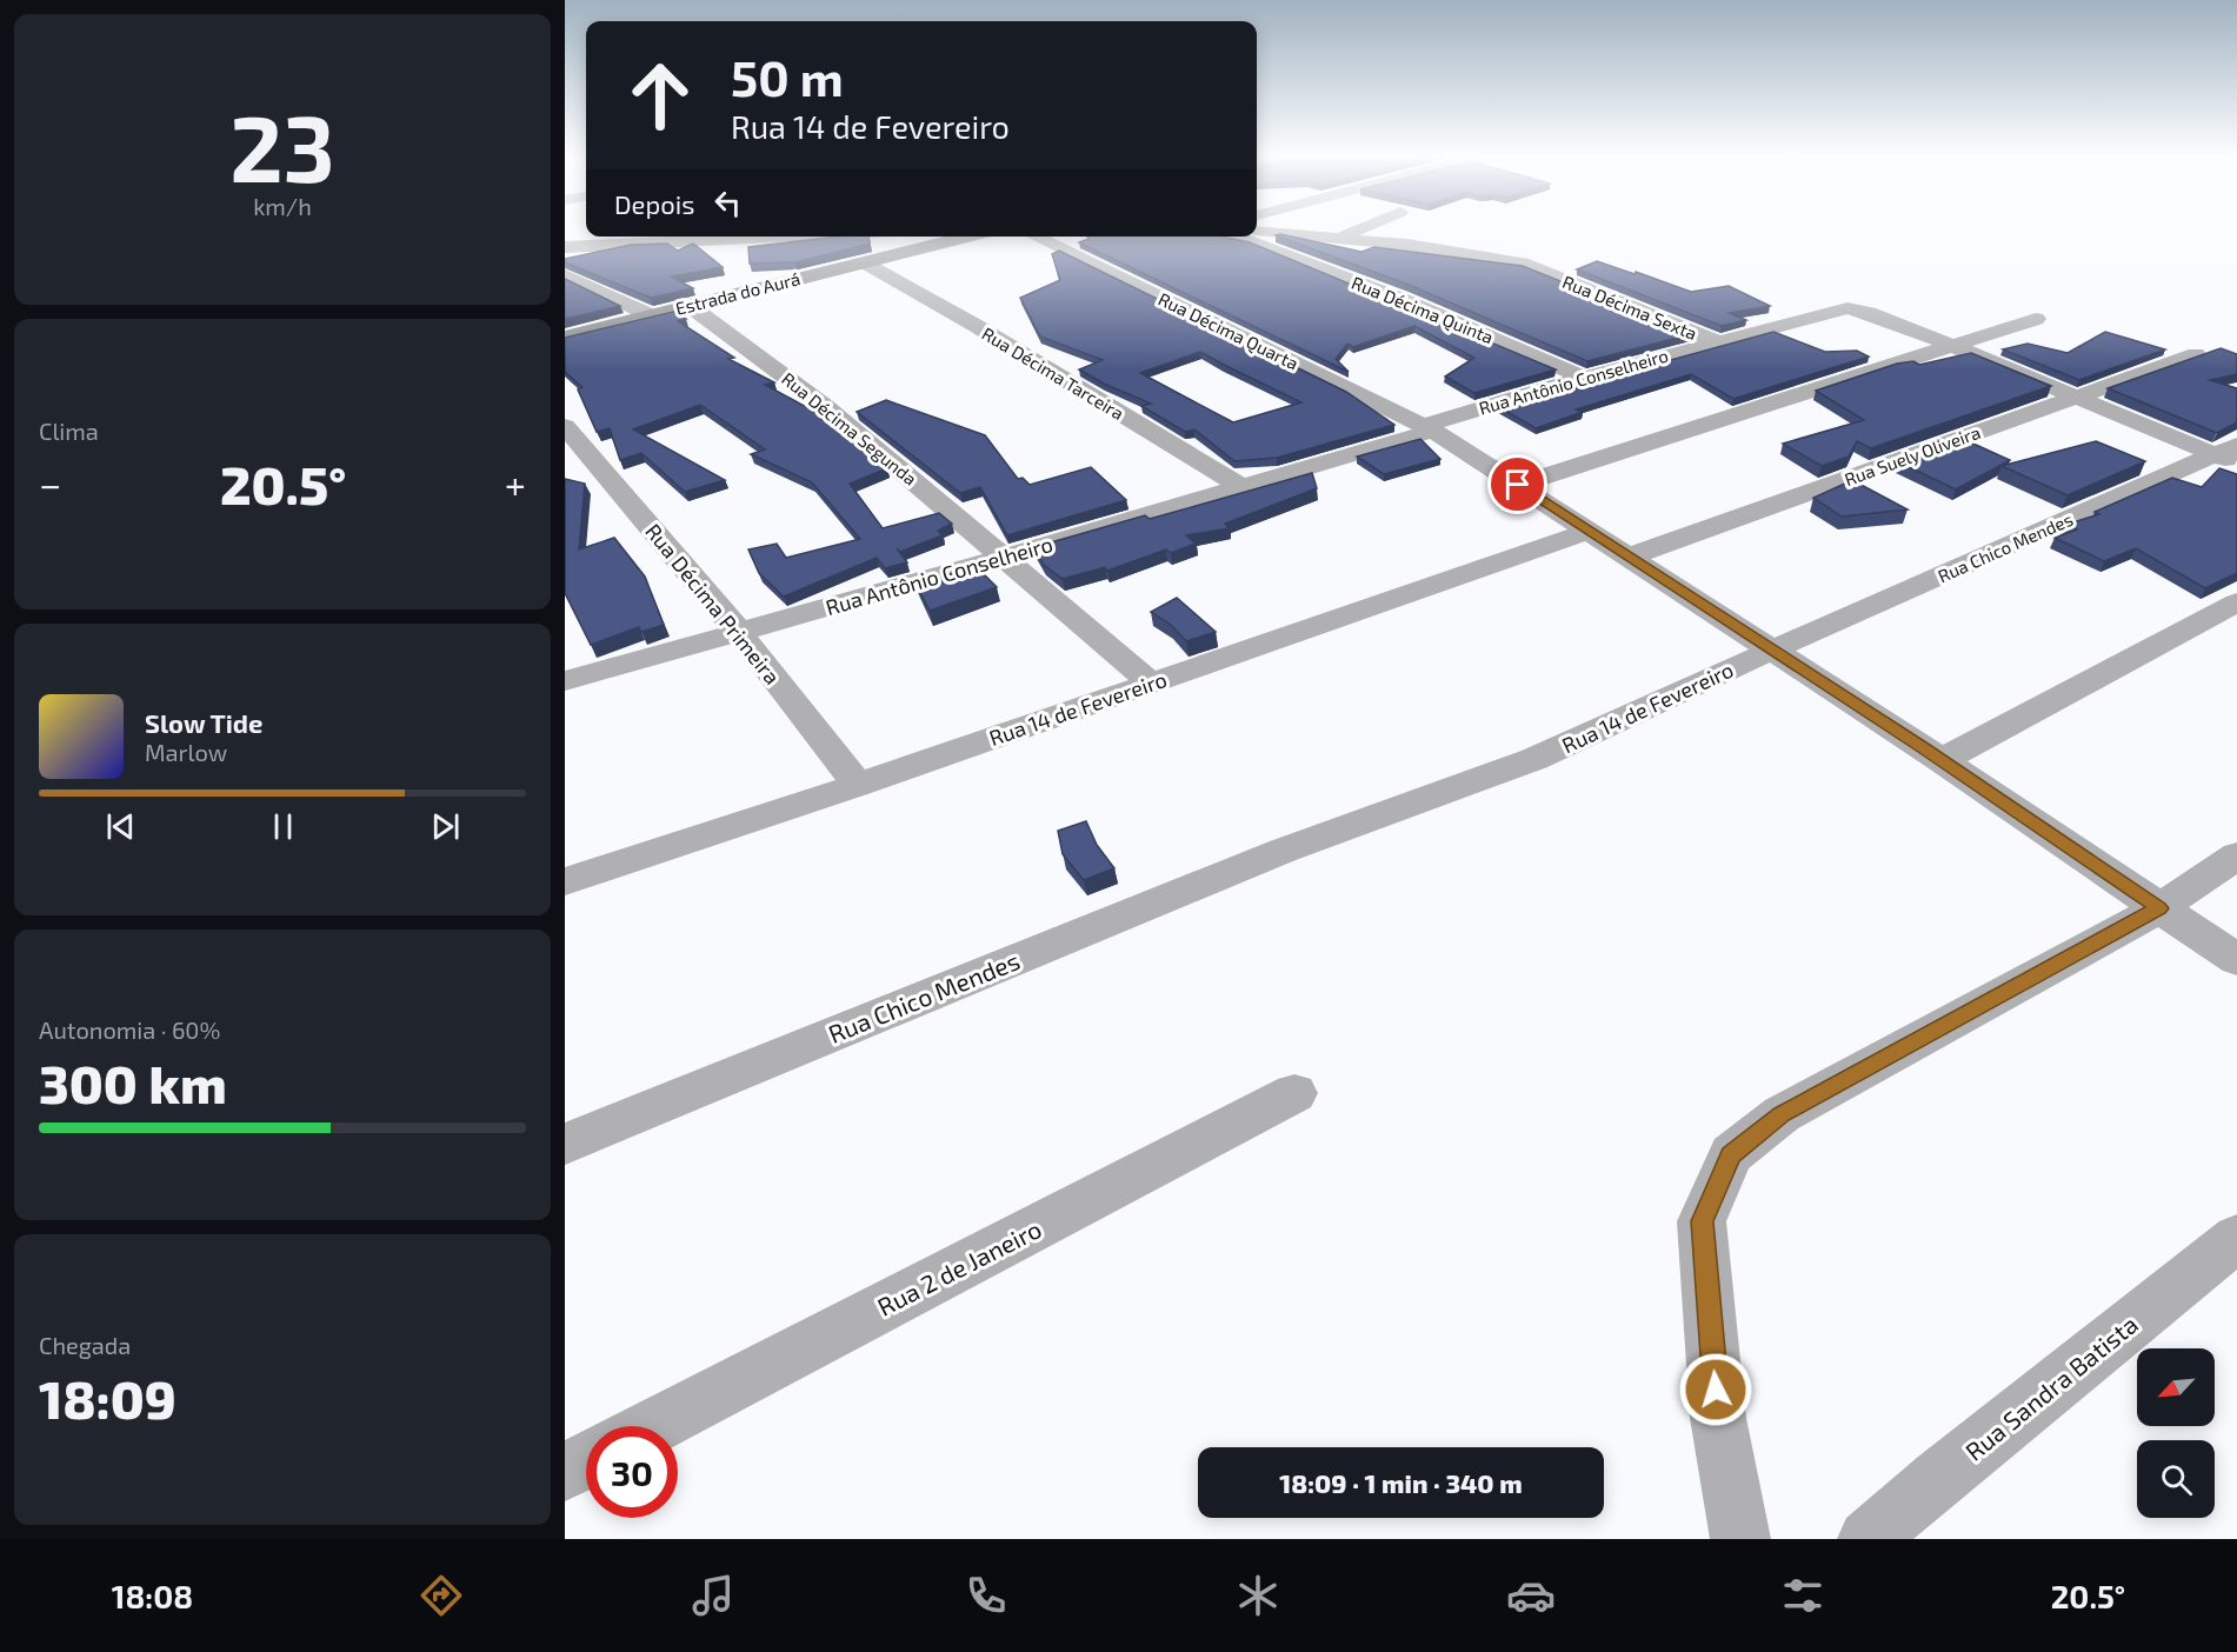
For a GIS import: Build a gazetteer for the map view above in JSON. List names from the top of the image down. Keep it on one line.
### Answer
{"streets":{"street":["Estrada do Aurá","Rua Décima Sexta","Rua Décima Quinta","Rua Décima Quarta","Rua Décima Tarceira","Rua Antônio Conselheiro","Rua Décima Segunda","Rua Suely Oliveira","Rua Chico Mendes","Rua Décima Primeira","Rua 14 de Fevereiro","Rua 2 de Janeiro","Rua Sandra Batista"]},"crossings":[["Estrada do Aurá","Rua Décima Tarceira"],["Estrada do Aurá","Rua Décima Segunda"],["Rua Décima Sexta","Rua Antônio Conselheiro"],["Rua Décima Quinta","Rua Antônio Conselheiro"],["Rua Décima Quarta","Rua Antônio Conselheiro"],["Rua Décima Quarta","Rua Suely Oliveira"],["Rua Décima Quarta","Rua Chico Mendes"],["Rua Décima Quarta","Rua 14 de Fevereiro"],["Rua Décima Tarceira","Rua Antônio Conselheiro"],["Rua Antônio Conselheiro","Rua Décima Segunda"],["Rua Antônio Conselheiro","Rua Décima Primeira"],["Rua Décima Segunda","Rua 14 de Fevereiro"],["Rua Chico Mendes","Rua 14 de Fevereiro"],["Rua Décima Primeira","Rua 14 de Fevereiro"]],"north":"bottom left","page":{"tile":[["23","km/h"],"Clima",["Autonomia · 60%","300 km"],["Chegada","18:09"]],"turn":["50 m","Rua 14 de Fevereiro"],"then":"Depois","heat":["−","20.5°","+"],"song":["Slow Tide","Marlow"],"limit":"30","trip":"18:09 · 1 min · 340 m","tabs":["18:08","20.5°"]}}
